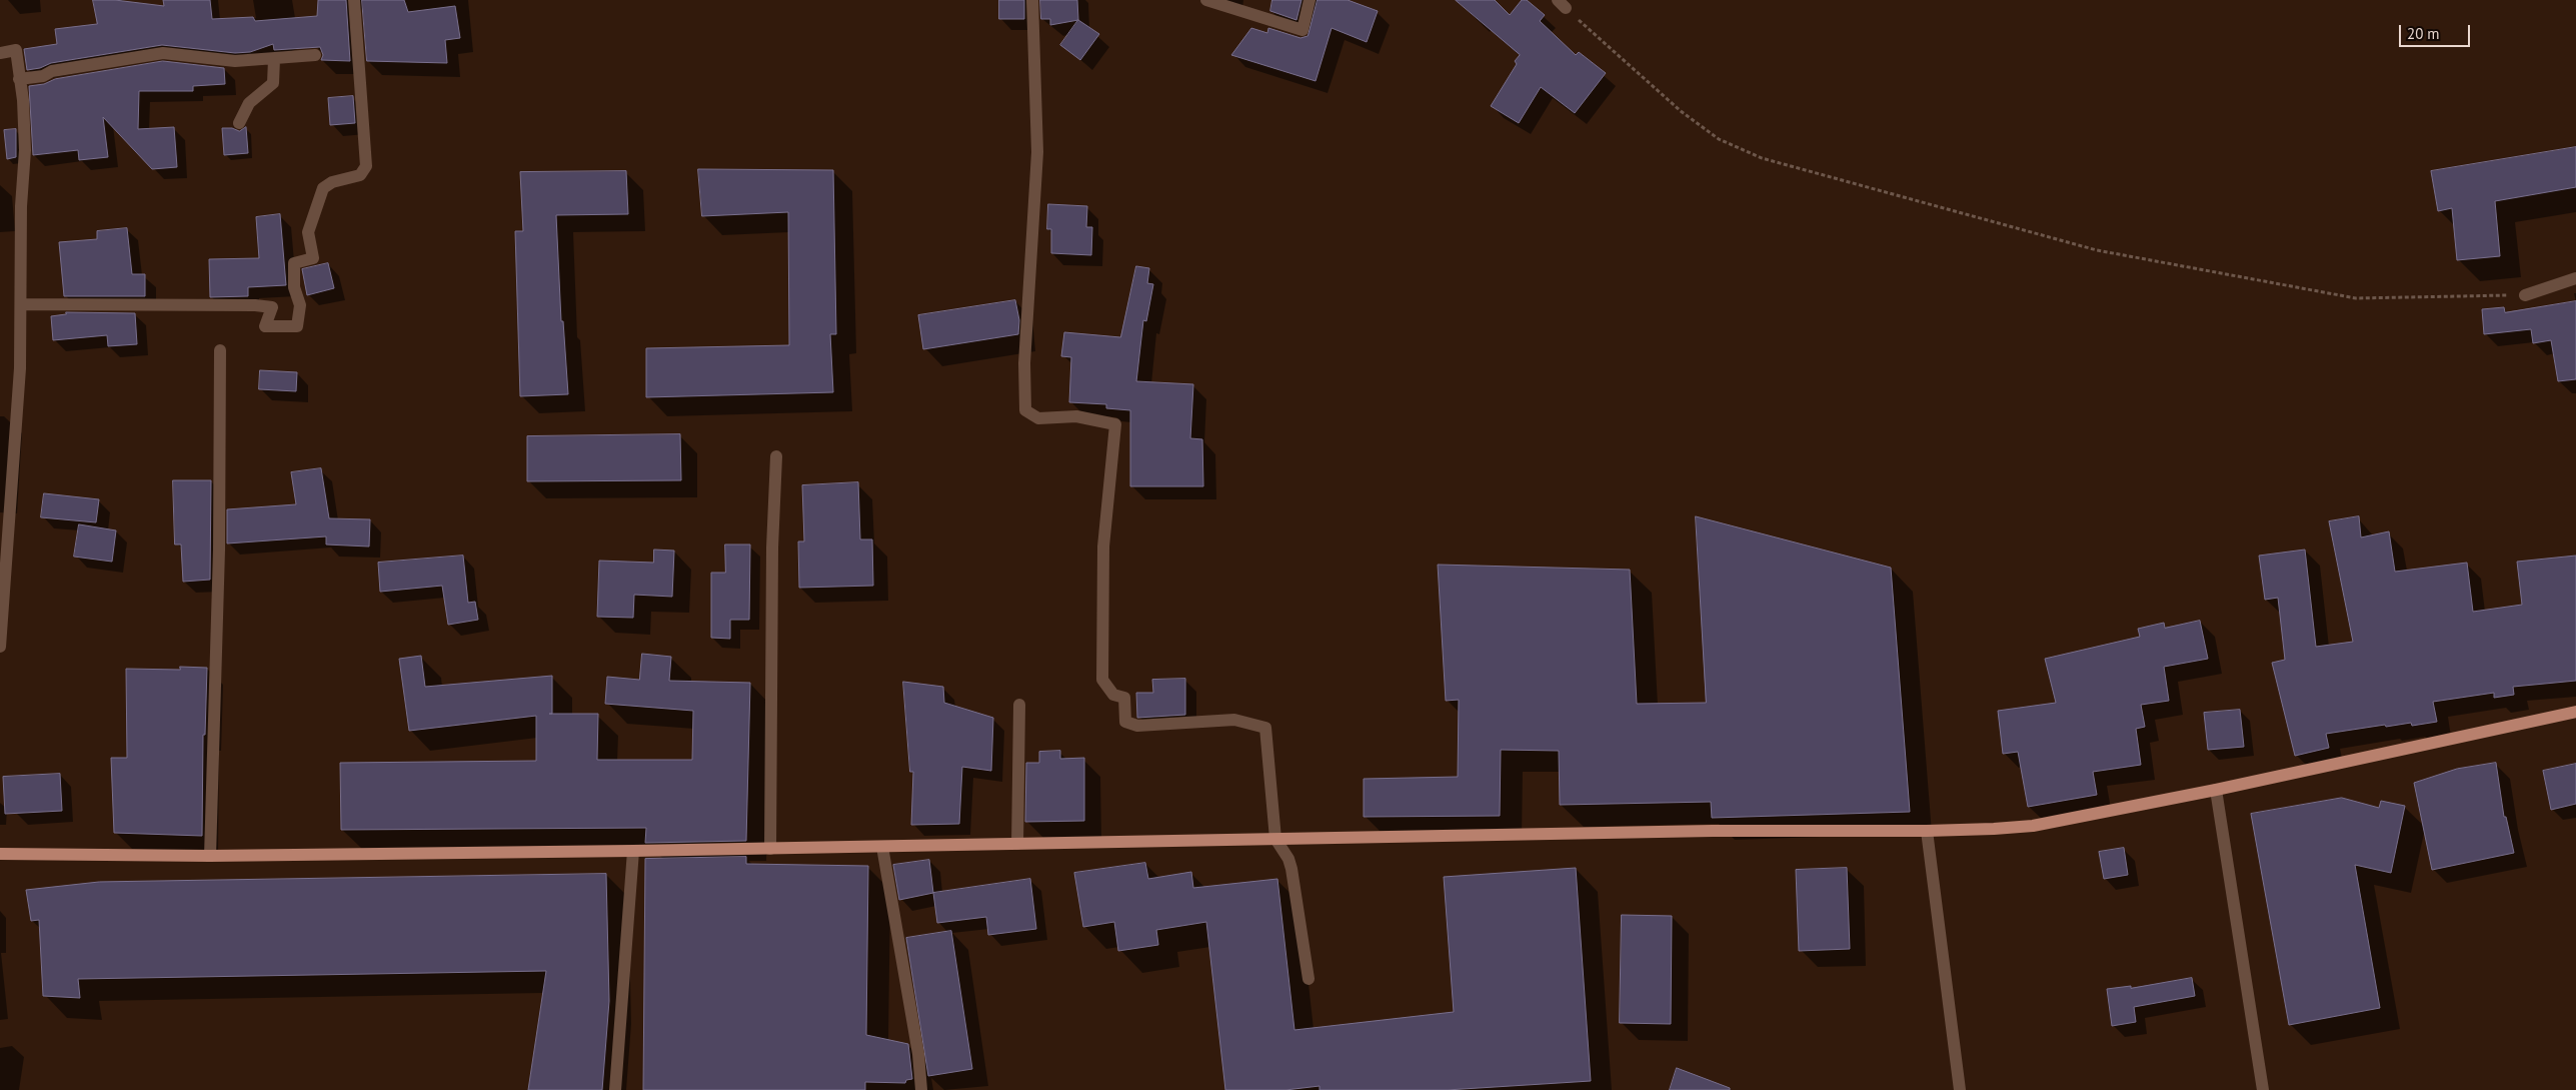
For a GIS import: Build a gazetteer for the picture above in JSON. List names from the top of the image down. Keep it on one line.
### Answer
{"scale_bar":"20 m"}
